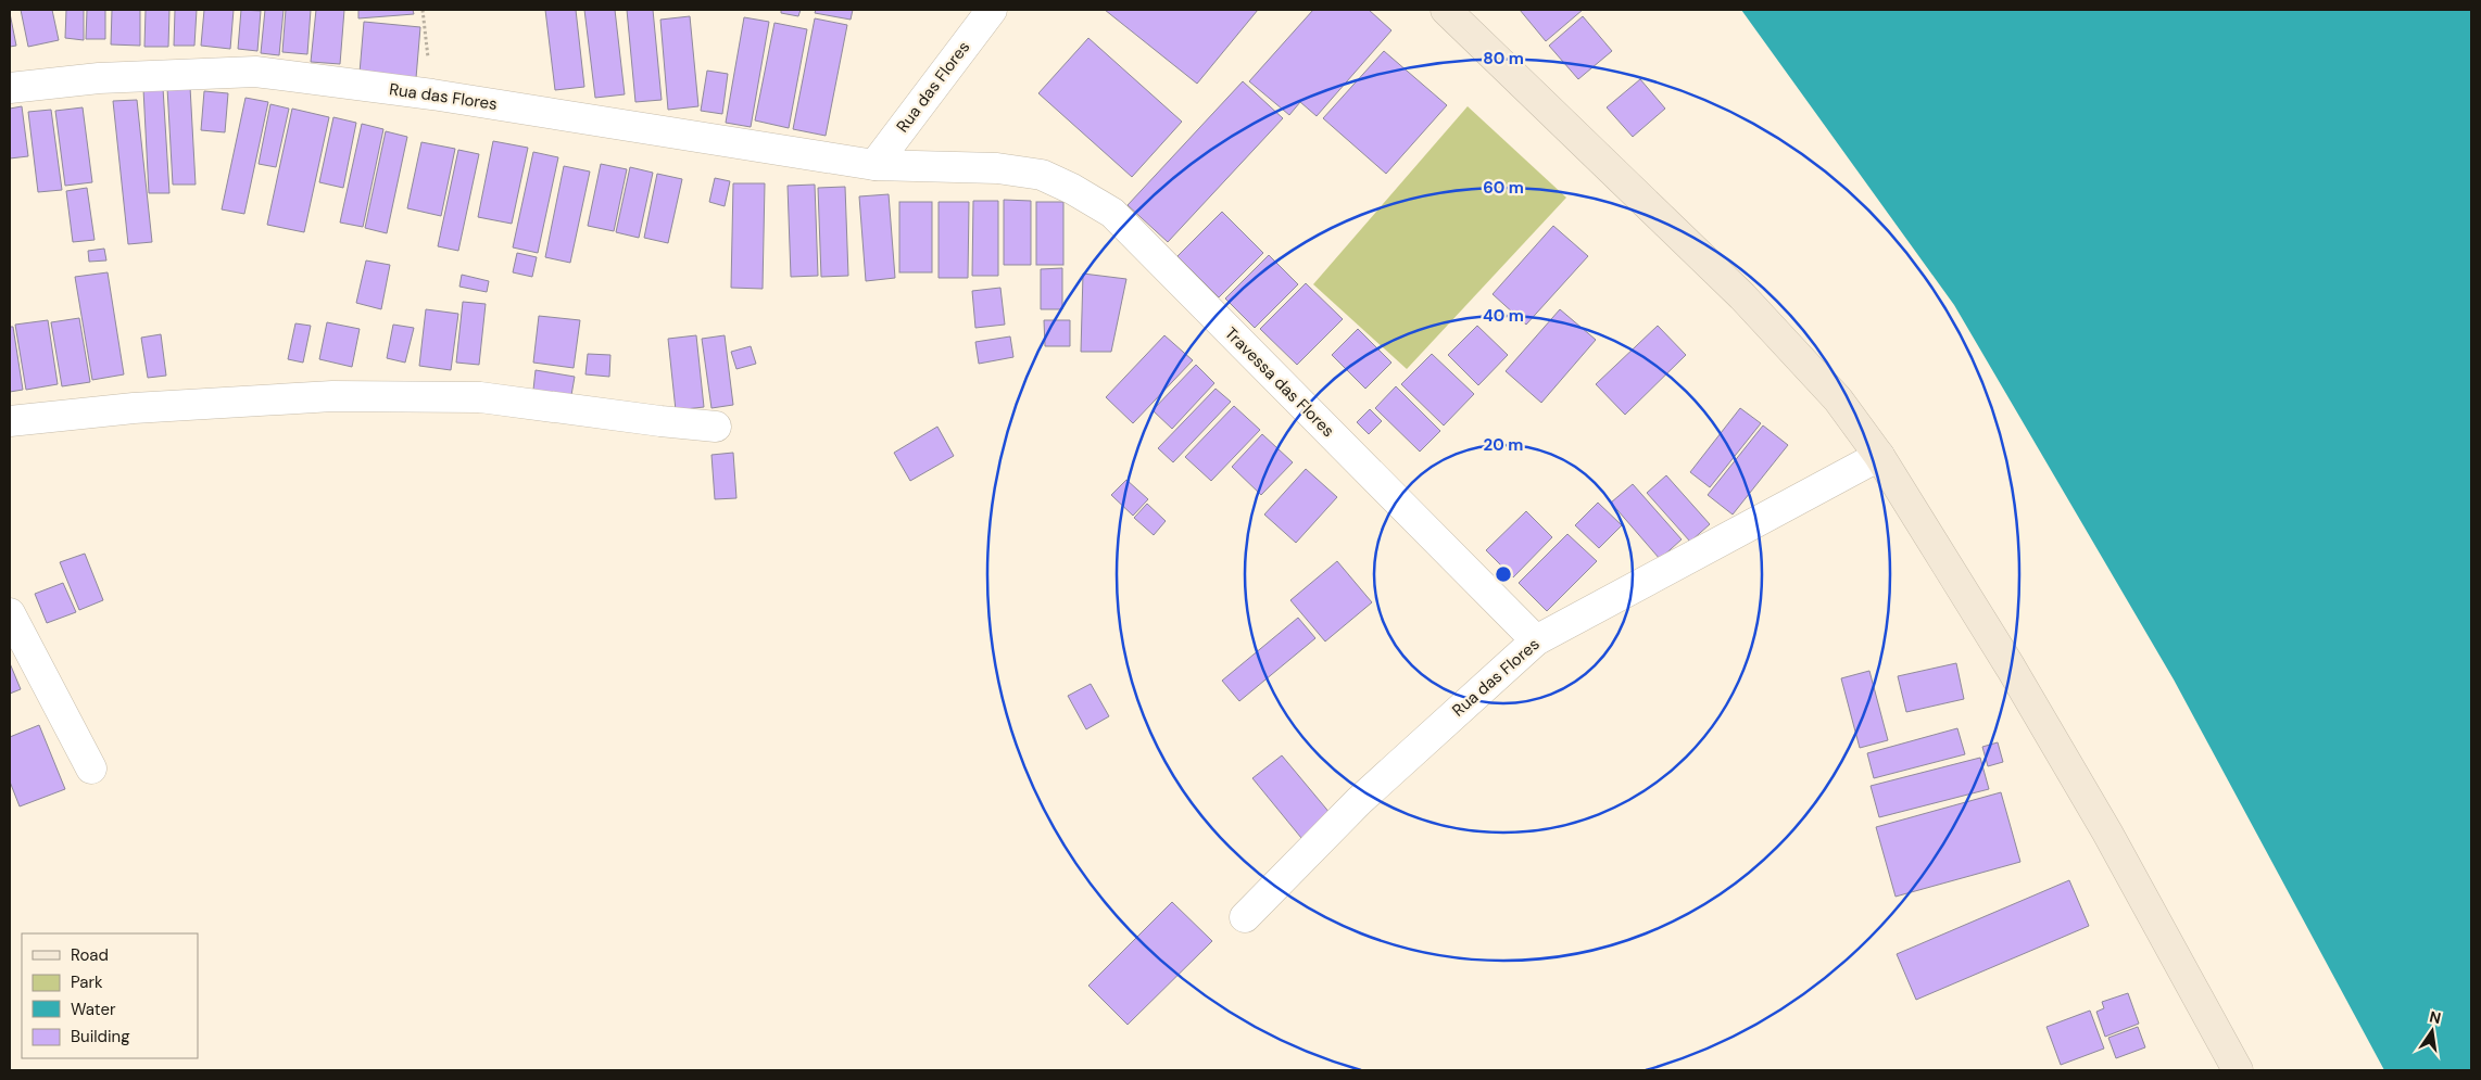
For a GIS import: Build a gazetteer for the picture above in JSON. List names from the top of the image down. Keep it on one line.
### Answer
{"streets":{"street":["Rua das Flores","Travessa das Flores"]},"crossings":[["Rua das Flores","Travessa das Flores"]],"legend":["Road","Park","Water","Building"],"north":"top","rings":["80 m","60 m","40 m","20 m"]}
